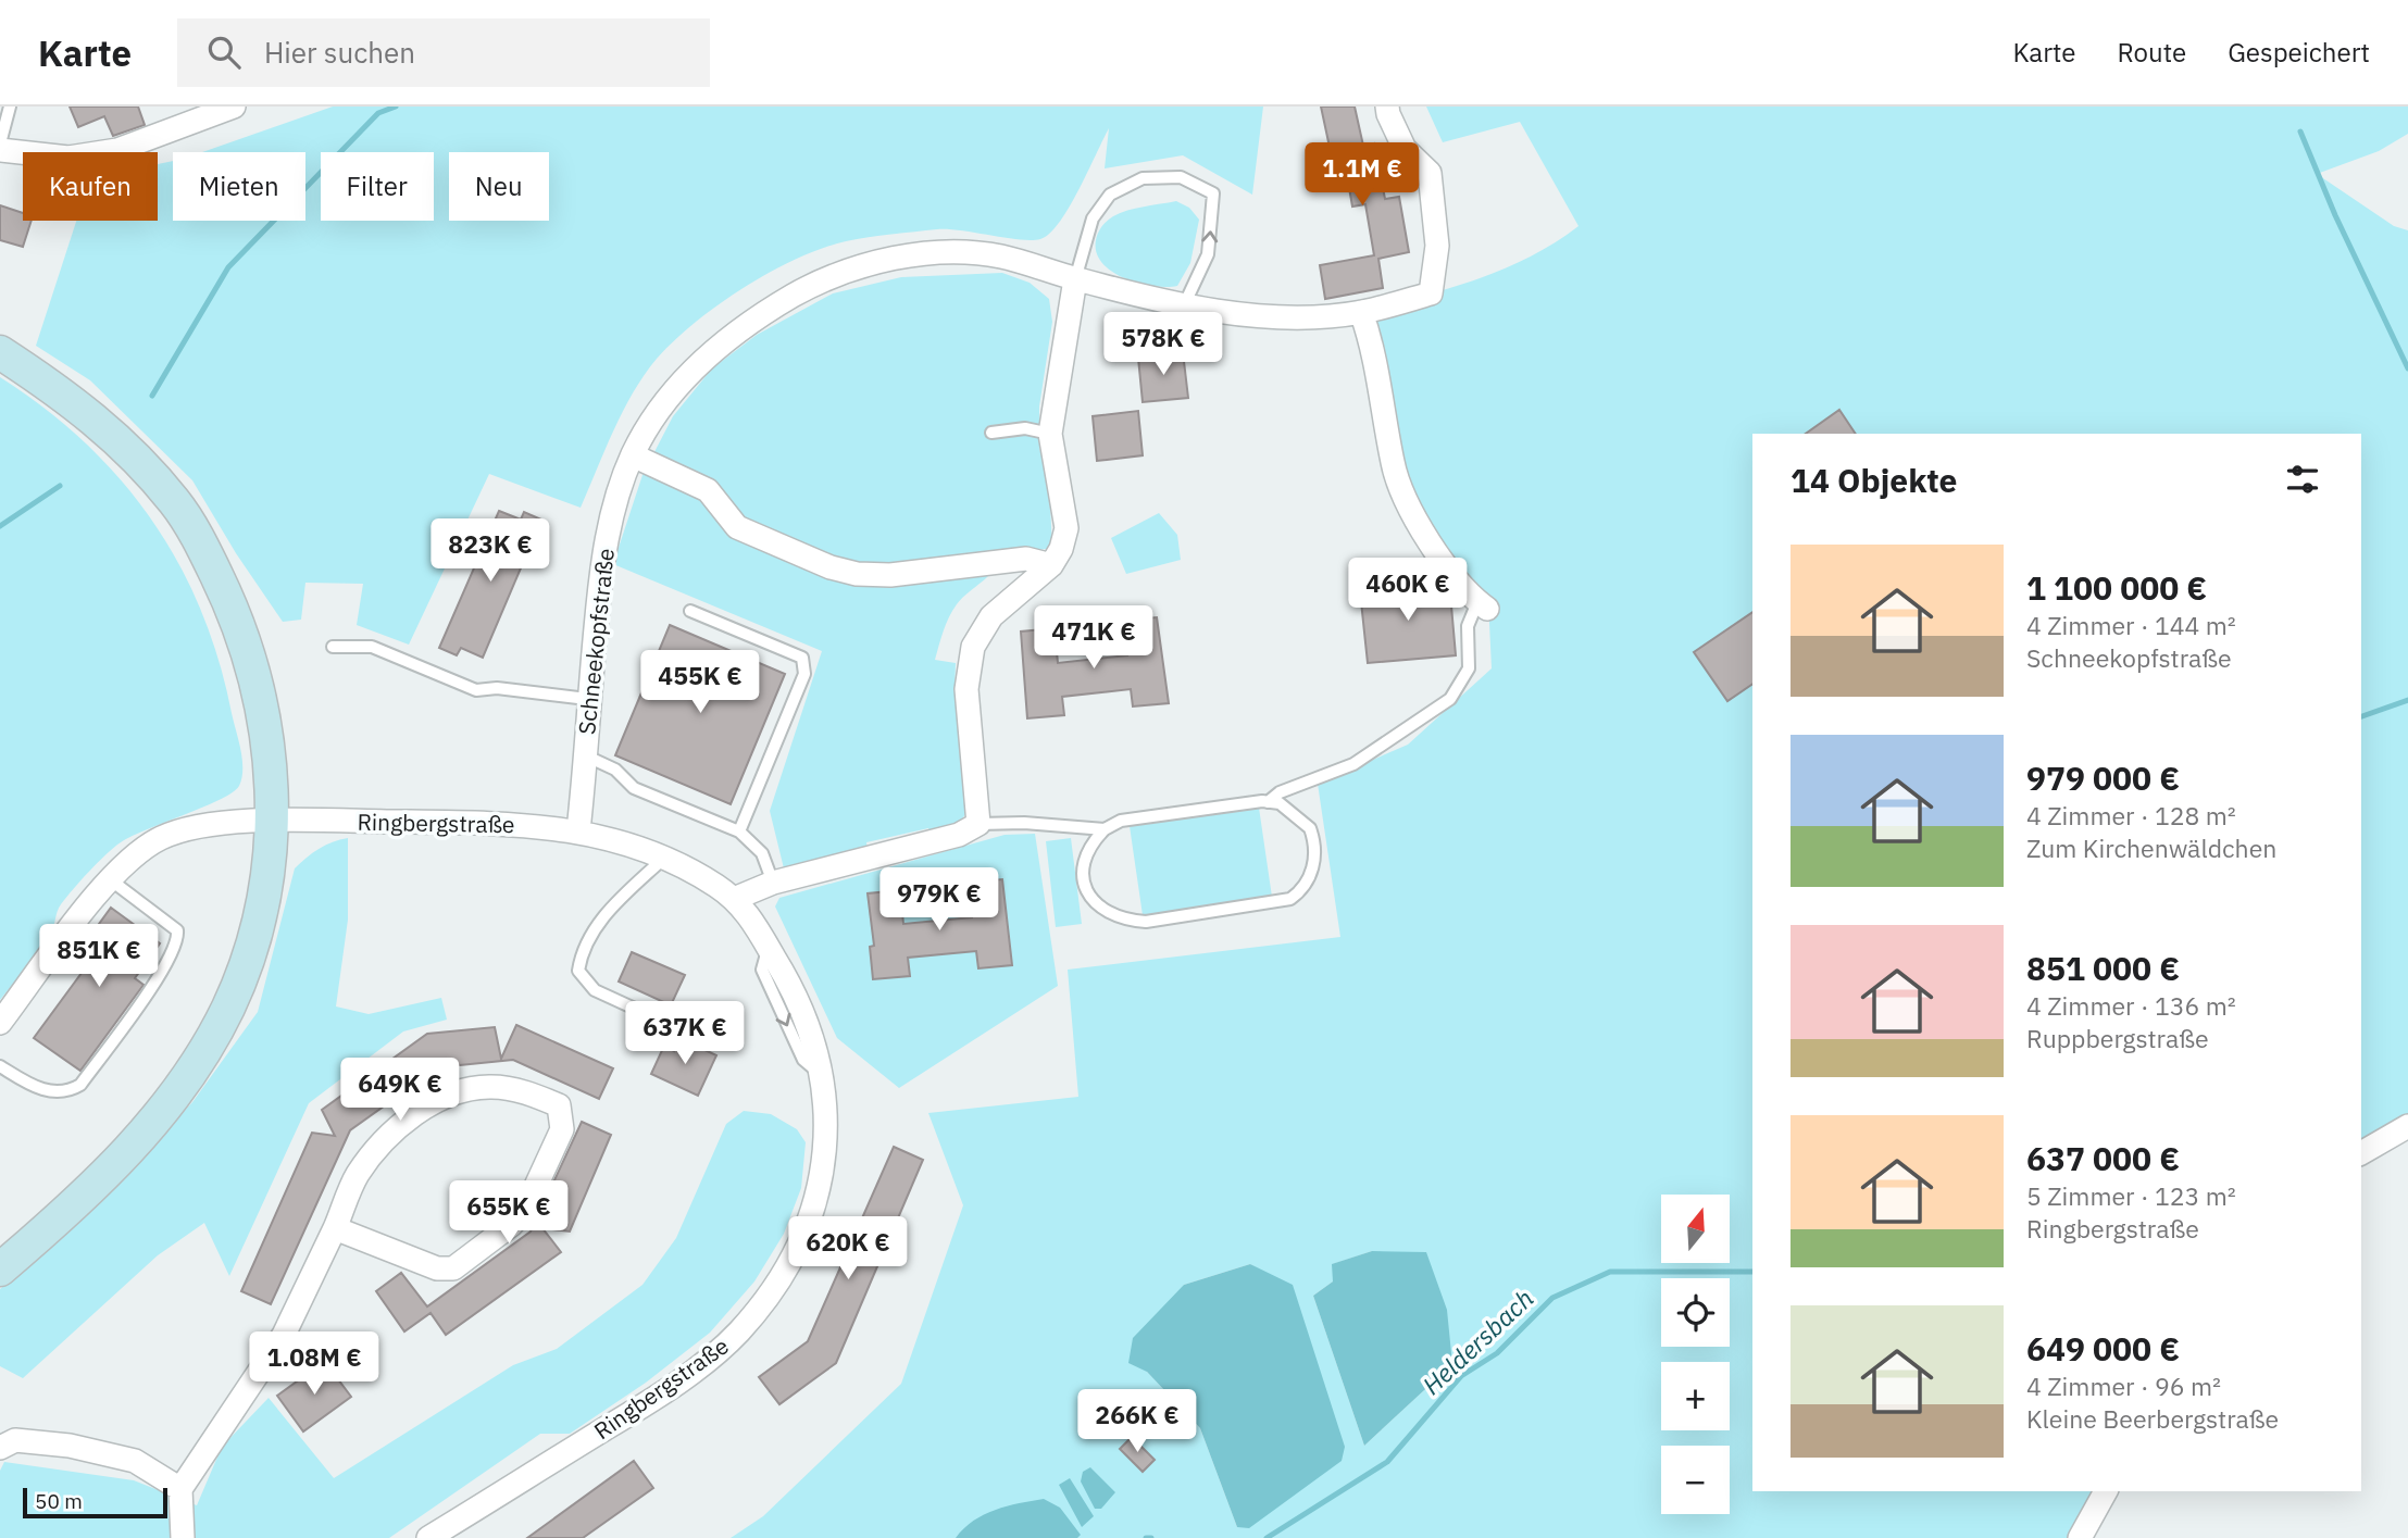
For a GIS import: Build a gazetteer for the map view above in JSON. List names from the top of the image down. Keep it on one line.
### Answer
{"streets":{"street":["Schneekopfstraße","Ringbergstraße"]},"crossings":[["Schneekopfstraße","Ringbergstraße"]],"water":["Heldersbach"],"scale_bar":"50 m","north":"top","page":{"header":"Karte","search":"Hier suchen","nav":["Karte","Route","Gespeichert"],"price":["1.1M €","578K €","823K €","460K €","471K €","455K €","979K €","851K €","637K €","649K €","655K €","620K €","1.08M €","266K €"],"chip":["Kaufen","Mieten","Filter","Neu"],"heading":"14 Objekte","list":[{"name":"1 100 000 €","note":"4 Zimmer · 144 m² · Schneekopfstraße"},{"name":"979 000 €","note":"4 Zimmer · 128 m² · Zum Kirchenwäldchen"},{"name":"851 000 €","note":"4 Zimmer · 136 m² · Ruppbergstraße"},{"name":"637 000 €","note":"5 Zimmer · 123 m² · Ringbergstraße"},{"name":"649 000 €","note":"4 Zimmer · 96 m² · Kleine Beerbergstraße"}],"map_buttons":["+","−"],"scale":"50 m"}}
